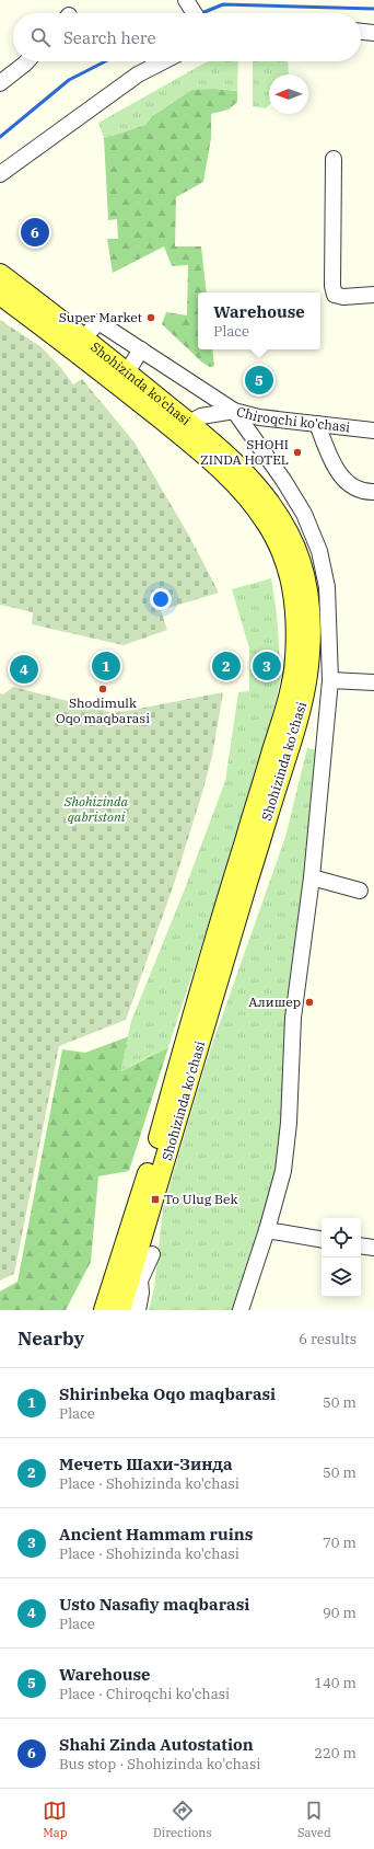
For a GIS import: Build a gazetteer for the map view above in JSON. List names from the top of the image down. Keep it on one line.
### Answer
{"streets":{"main road":["Shohizinda ko'chasi"],"street":["Chiroqchi ko'chasi"]},"crossings":[["Shohizinda ko'chasi","Chiroqchi ko'chasi"]],"parks":["Shohizinda qabristoni"],"places":{"other":["Super Market","SHOHI ZINDA HOTEL","Shodimulk Oqo maqbarasi","Алишер"],"transit":["To Ulug Bek"]},"north":"left","page":{"search":"Search here","pins":["6","5","1","2","3","4"],"popup":["Warehouse","Place"],"heading":["Nearby","6 results"],"list":[{"mark":"1","name":"Shirinbeka Oqo maqbarasi","note":"Place","value":"50 m"},{"mark":"2","name":"Мечеть Шахи-Зинда","note":"Place · Shohizinda ko'chasi","value":"50 m"},{"mark":"3","name":"Ancient Hammam ruins","note":"Place · Shohizinda ko'chasi","value":"70 m"},{"mark":"4","name":"Usto Nasafiy maqbarasi","note":"Place","value":"90 m"},{"mark":"5","name":"Warehouse","note":"Place · Chiroqchi ko'chasi","value":"140 m"},{"mark":"6","name":"Shahi Zinda Autostation","note":"Bus stop · Shohizinda ko'chasi","value":"220 m"}],"nav":["Map","Directions","Saved"]}}
